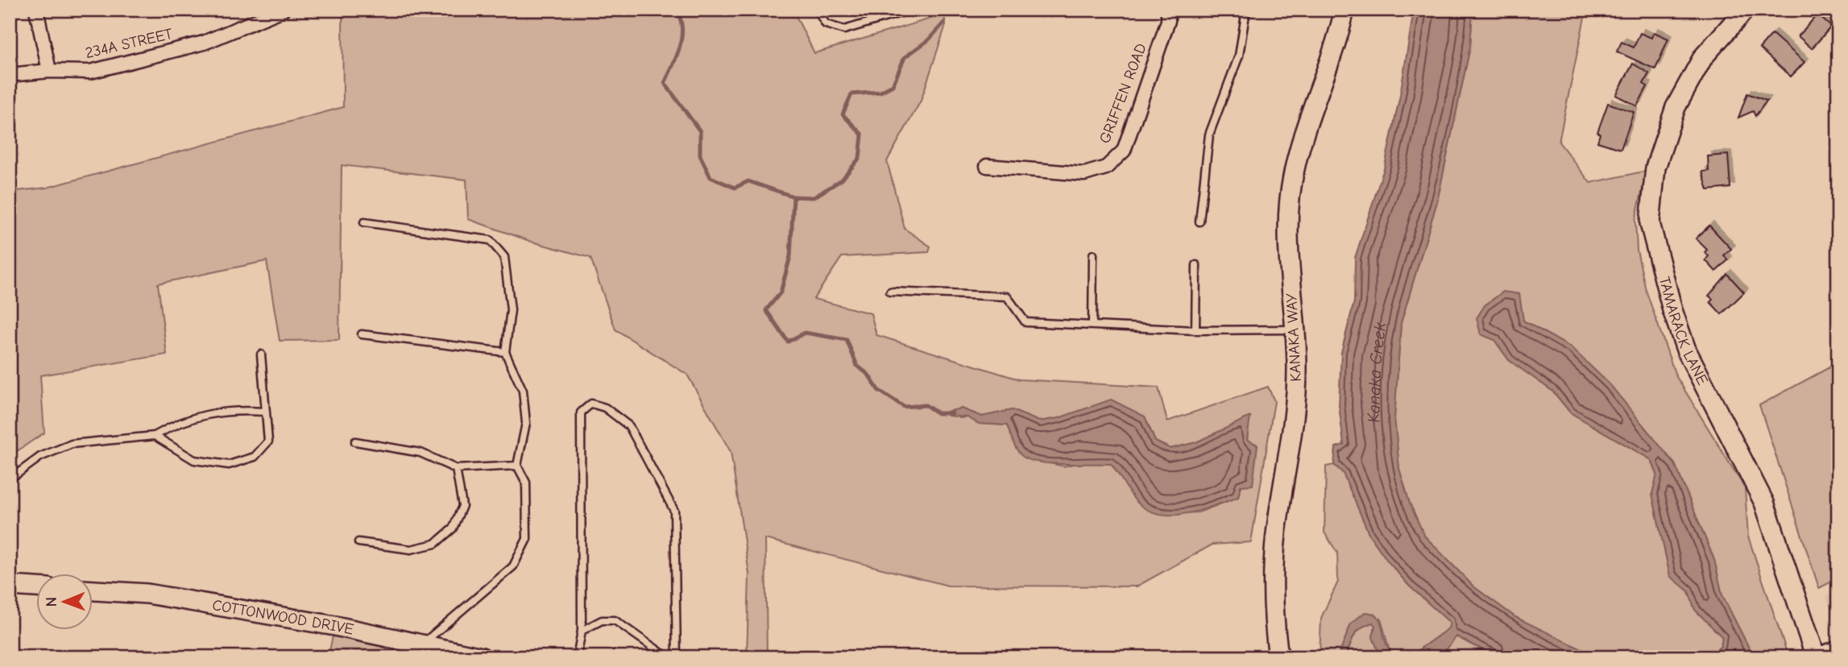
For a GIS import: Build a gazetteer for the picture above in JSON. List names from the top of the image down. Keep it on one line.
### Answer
{"streets":{"street":["234A STREET","GRIFFEN ROAD","TAMARACK LANE","KANAKA WAY","COTTONWOOD DRIVE"]},"water":["Kanaka Creek"],"north":"left"}
